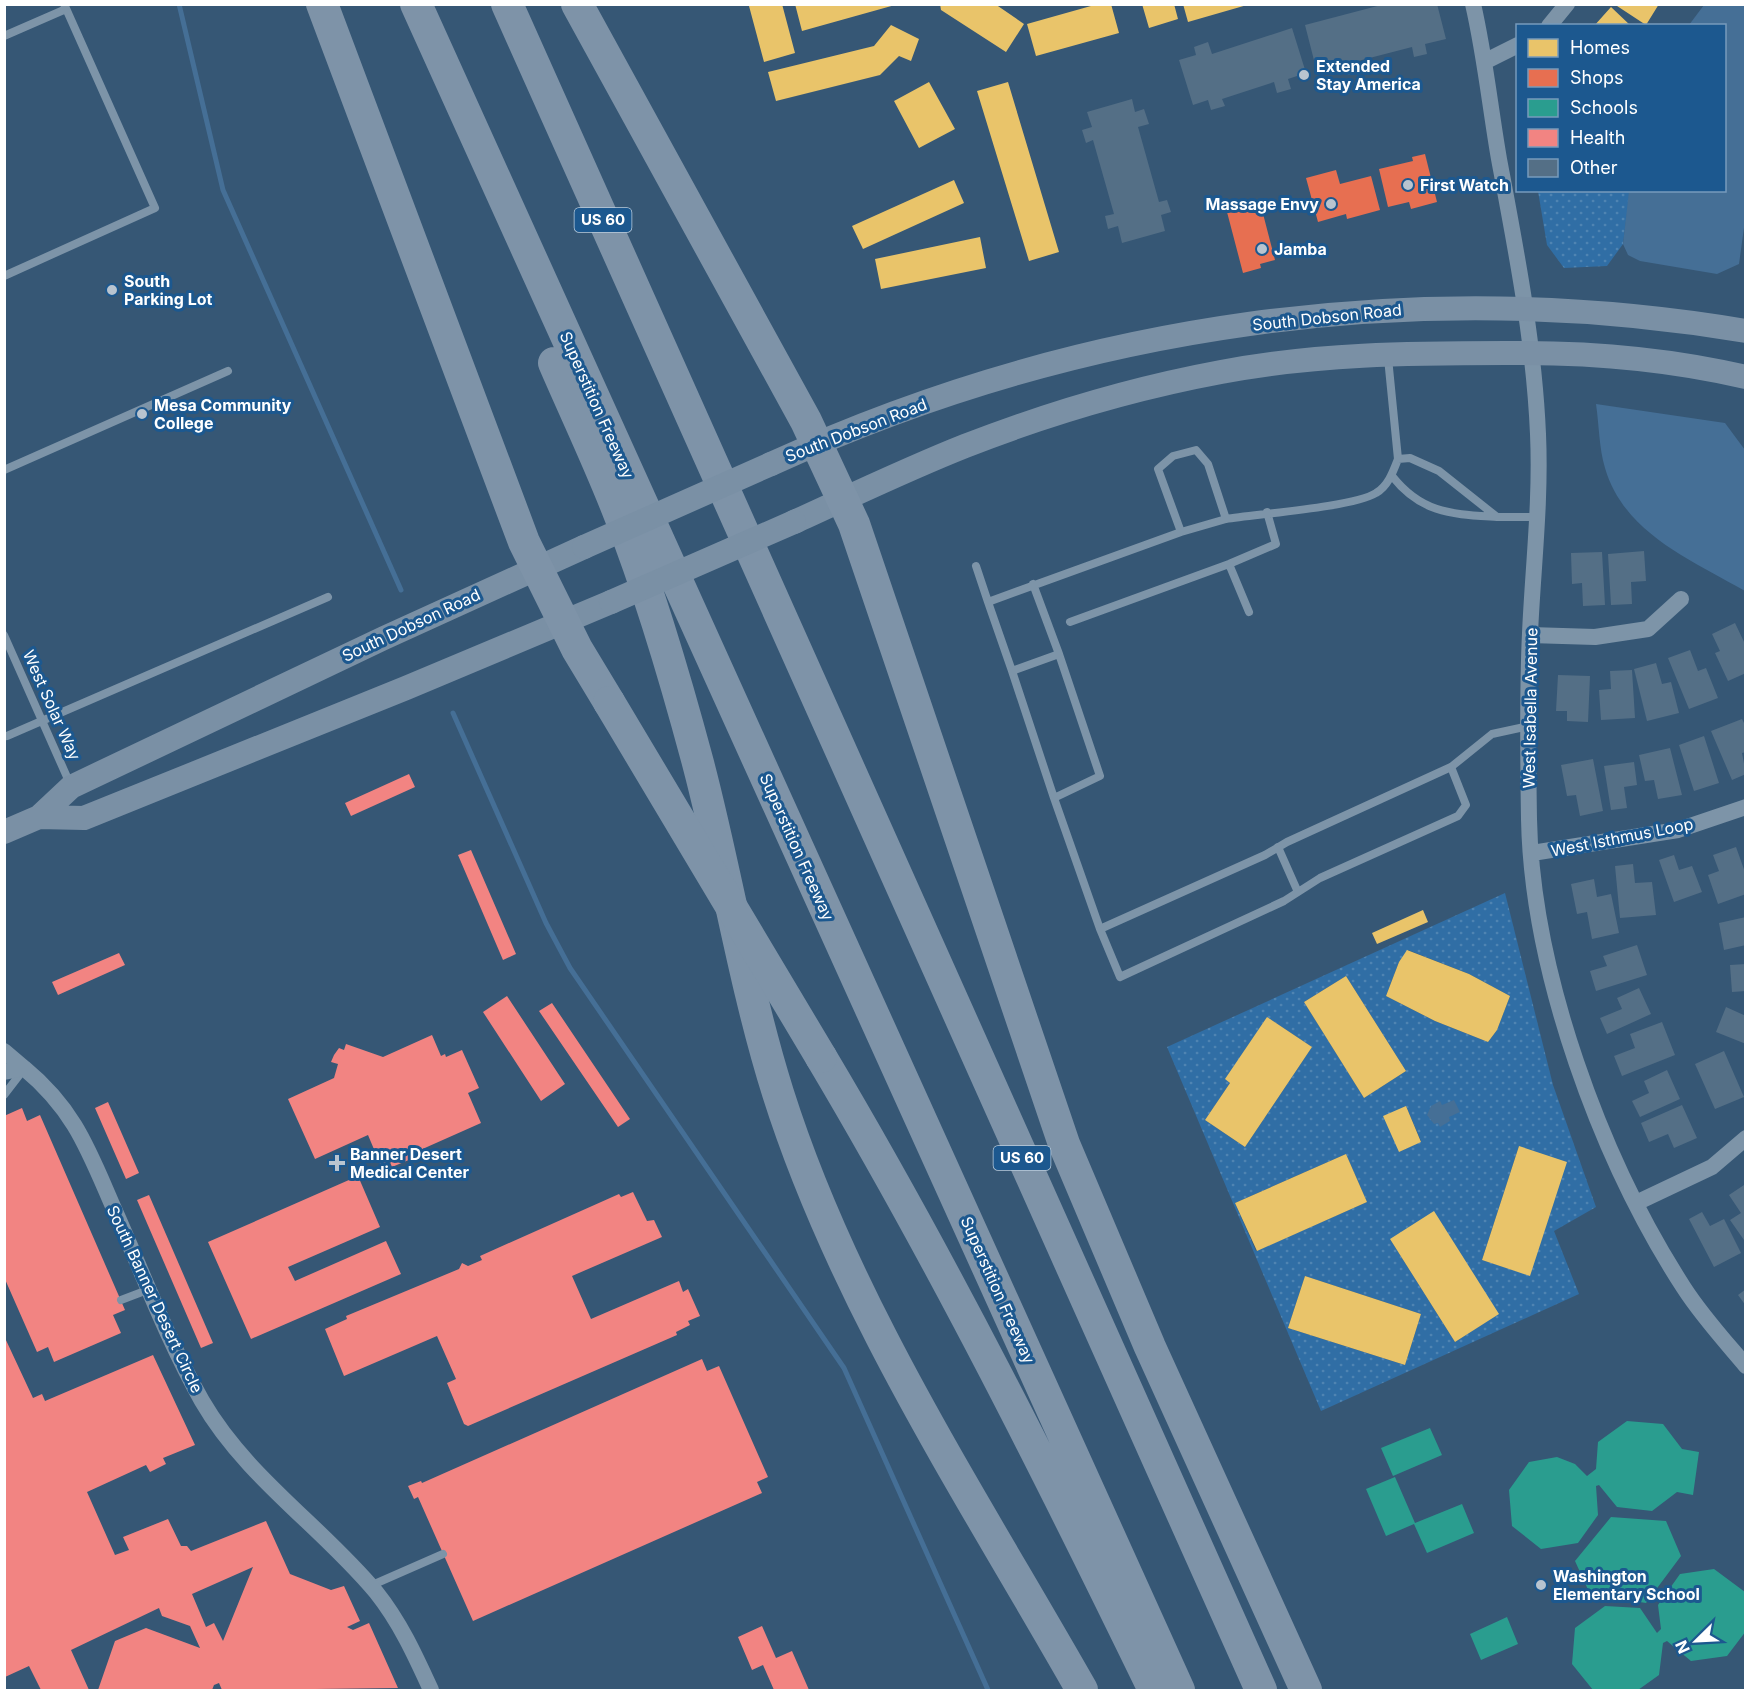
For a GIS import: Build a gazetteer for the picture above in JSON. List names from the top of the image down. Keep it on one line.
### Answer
{"streets":{"highway":["US 60","Superstition Freeway"],"main road":["South Dobson Road"],"street":["West Isabella Avenue","West Isthmus Loop","South Banner Desert Circle"],"lane":["West Solar Way"]},"crossings":[["South Dobson Road","West Solar Way"],["South Dobson Road","West Isabella Avenue"],["West Isabella Avenue","West Isthmus Loop"]],"places":{"other":["Extended Stay America","First Watch","Massage Envy","Jamba","South Parking Lot","Mesa Community College","Washington Elementary School"],"health":["Banner Desert Medical Center"]},"legend":["Homes","Shops","Schools","Health","Other"],"north":"bottom left"}
